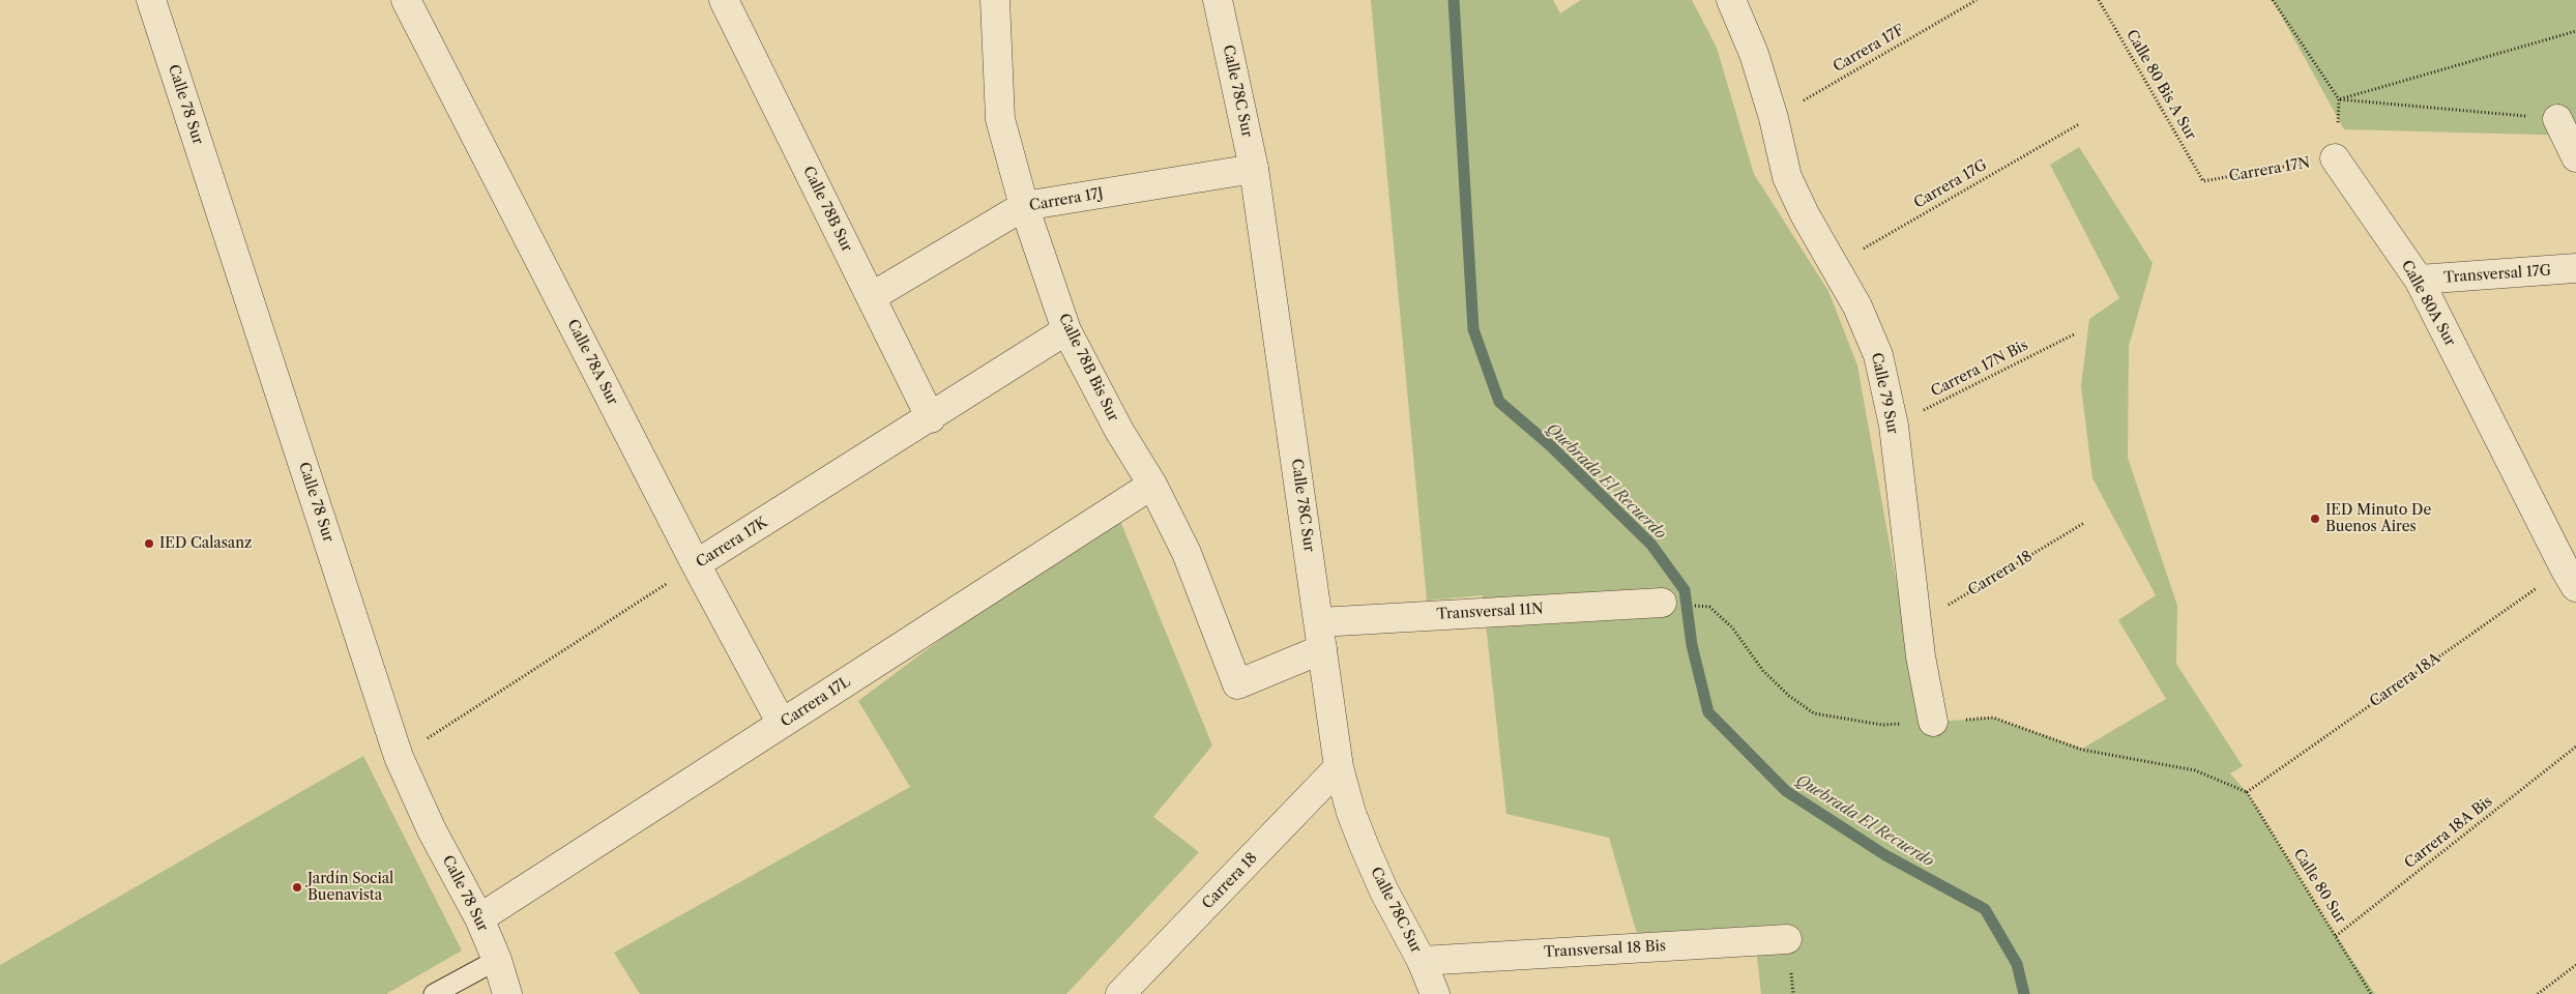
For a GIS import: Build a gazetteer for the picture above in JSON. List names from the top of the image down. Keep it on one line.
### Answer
{"streets":{"street":["Calle 78C Sur","Calle 78 Sur","Carrera 17J","Calle 78B Sur","Transversal 17G","Calle 80A Sur","Calle 78A Sur","Calle 78B Bis Sur","Calle 79 Sur","Carrera 17K","Carrera 18","Transversal 11N","Carrera 17L","Transversal 18 Bis"],"path":["Carrera 17F","Calle 80 Bis A Sur","Carrera 17N","Carrera 17G","Carrera 17N Bis","Carrera 18A","Carrera 18A Bis","Calle 80 Sur"]},"crossings":[["Carrera 17F","Calle 79 Sur"],["Calle 80 Bis A Sur","Carrera 17N"],["Calle 78C Sur","Carrera 17J"],["Calle 78C Sur","Calle 78B Bis Sur"],["Calle 78C Sur","Carrera 18"],["Calle 78C Sur","Transversal 11N"],["Calle 78C Sur","Transversal 18 Bis"],["Calle 78 Sur","Carrera 17K"],["Calle 78 Sur","Carrera 17L"],["Carrera 17N","Calle 80A Sur"],["Carrera 17G","Calle 79 Sur"],["Carrera 17J","Calle 78B Sur"],["Carrera 17J","Calle 78B Bis Sur"],["Calle 78B Sur","Carrera 17K"],["Transversal 17G","Calle 80A Sur"],["Calle 80A Sur","Carrera 18A"],["Calle 78A Sur","Carrera 17K"],["Calle 78A Sur","Carrera 17L"],["Calle 78B Bis Sur","Carrera 17K"],["Calle 78B Bis Sur","Transversal 11N"],["Calle 78B Bis Sur","Carrera 17L"],["Carrera 17N Bis","Calle 79 Sur"],["Calle 79 Sur","Carrera 18"],["Carrera 18A","Calle 80 Sur"],["Carrera 18A Bis","Calle 80 Sur"]],"water":["Quebrada El Recuerdo"],"places":["IED Minuto De Buenos Aires","IED Calasanz","Jardín Social Buenavista"]}
